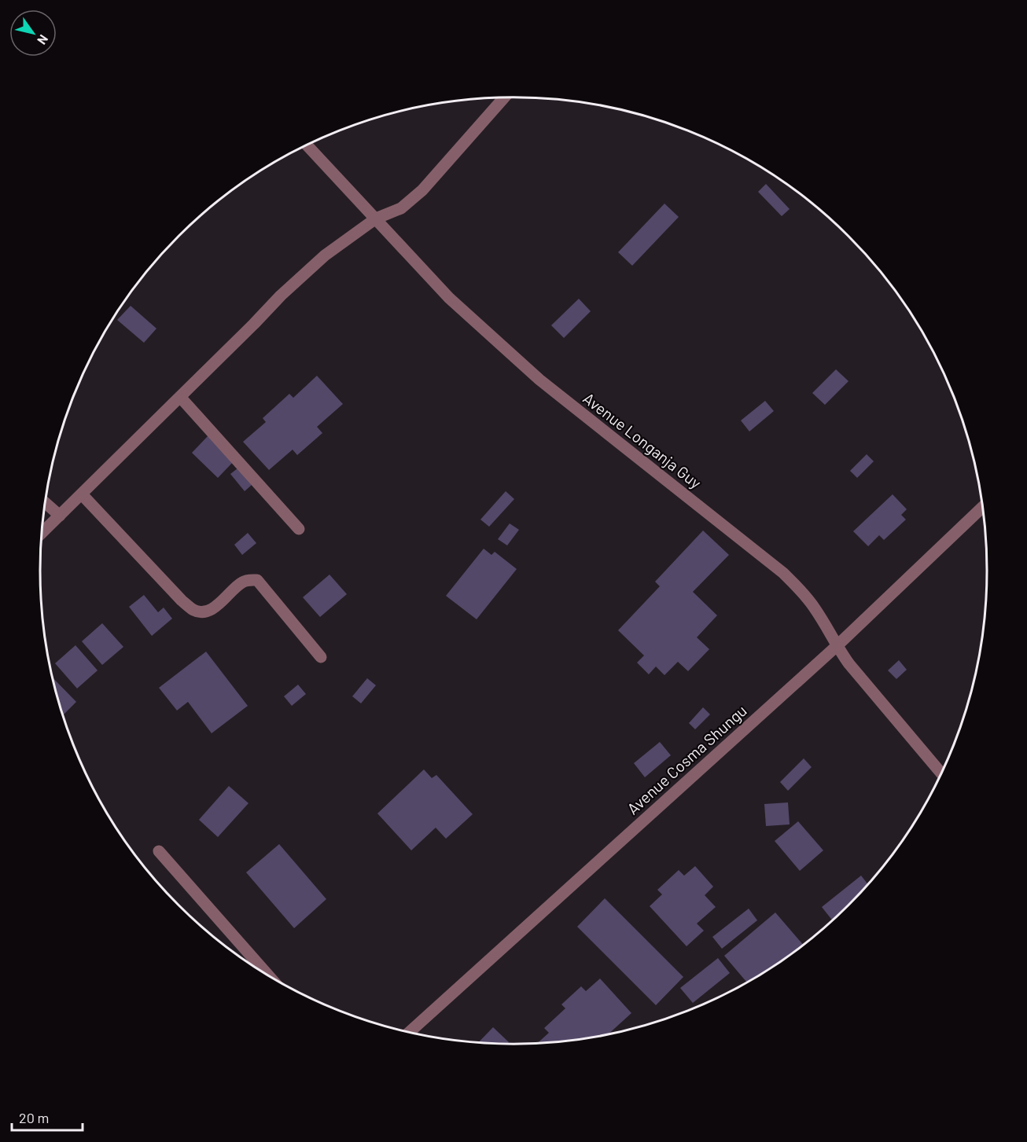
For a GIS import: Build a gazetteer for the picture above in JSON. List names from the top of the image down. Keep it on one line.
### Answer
{"streets":{"street":["Avenue Longanja Guy","Avenue Cosma Shungu"]},"crossings":[["Avenue Longanja Guy","Avenue Cosma Shungu"]],"scale_bar":"20 m","north":"bottom right"}
